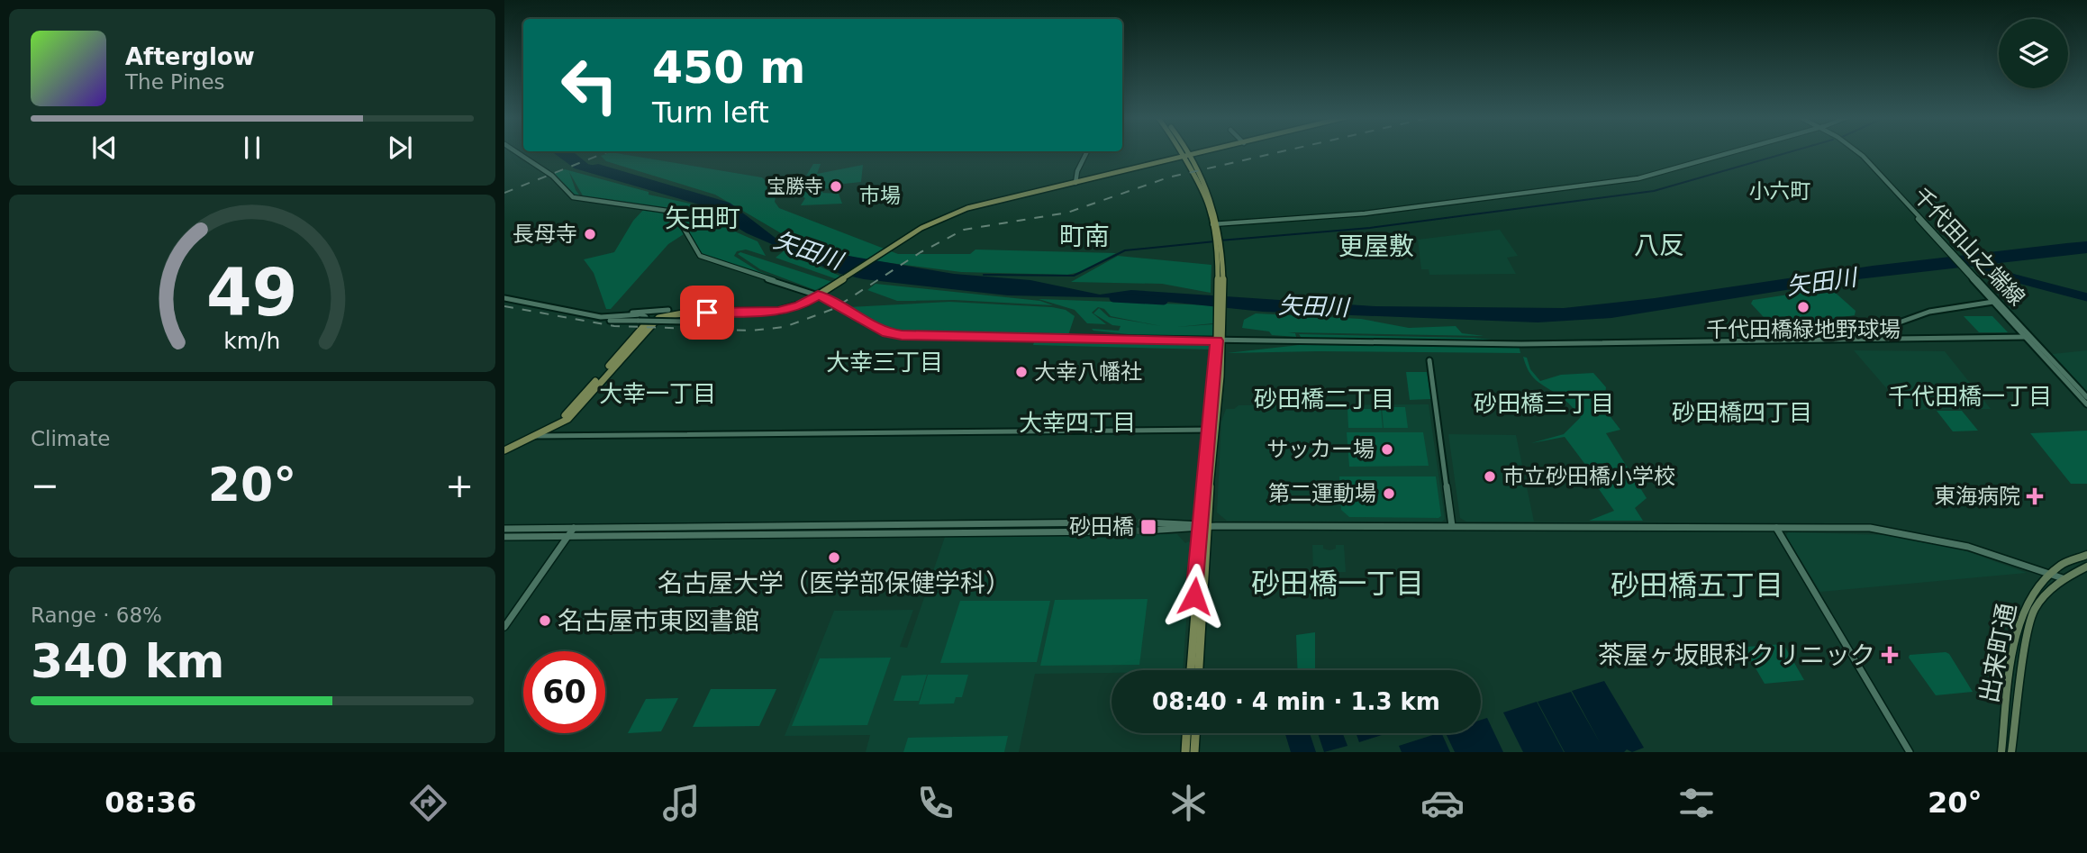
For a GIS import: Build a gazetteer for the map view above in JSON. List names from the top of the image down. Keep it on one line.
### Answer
{"streets":{"main road":["出来町通"],"street":["千代田山之端線"]},"districts":["小六町","市場","矢田町","町南","八反","更屋敷","大幸三丁目","大幸一丁目","千代田橋一丁目","砂田橋二丁目","砂田橋三丁目","砂田橋四丁目","大幸四丁目","砂田橋一丁目","砂田橋五丁目"],"water":["矢田川"],"places":{"other":["宝勝寺","長母寺","千代田橋緑地野球場","大幸八幡社","サッカー場","市立砂田橋小学校","第二運動場","名古屋大学（医学部保健学科）","名古屋市東図書館"],"health":["東海病院","茶屋ヶ坂眼科クリニック"],"transit":["砂田橋"]},"page":{"turn":["450 m","Turn left"],"song":["Afterglow","The Pines"],"tile":["Climate",["Range · 68%","340 km"]],"heat":["−","20°","+"],"limit":"60","trip":"08:40 · 4 min · 1.3 km","tabs":["08:36","20°"],"gauge":["49","km/h"]}}
